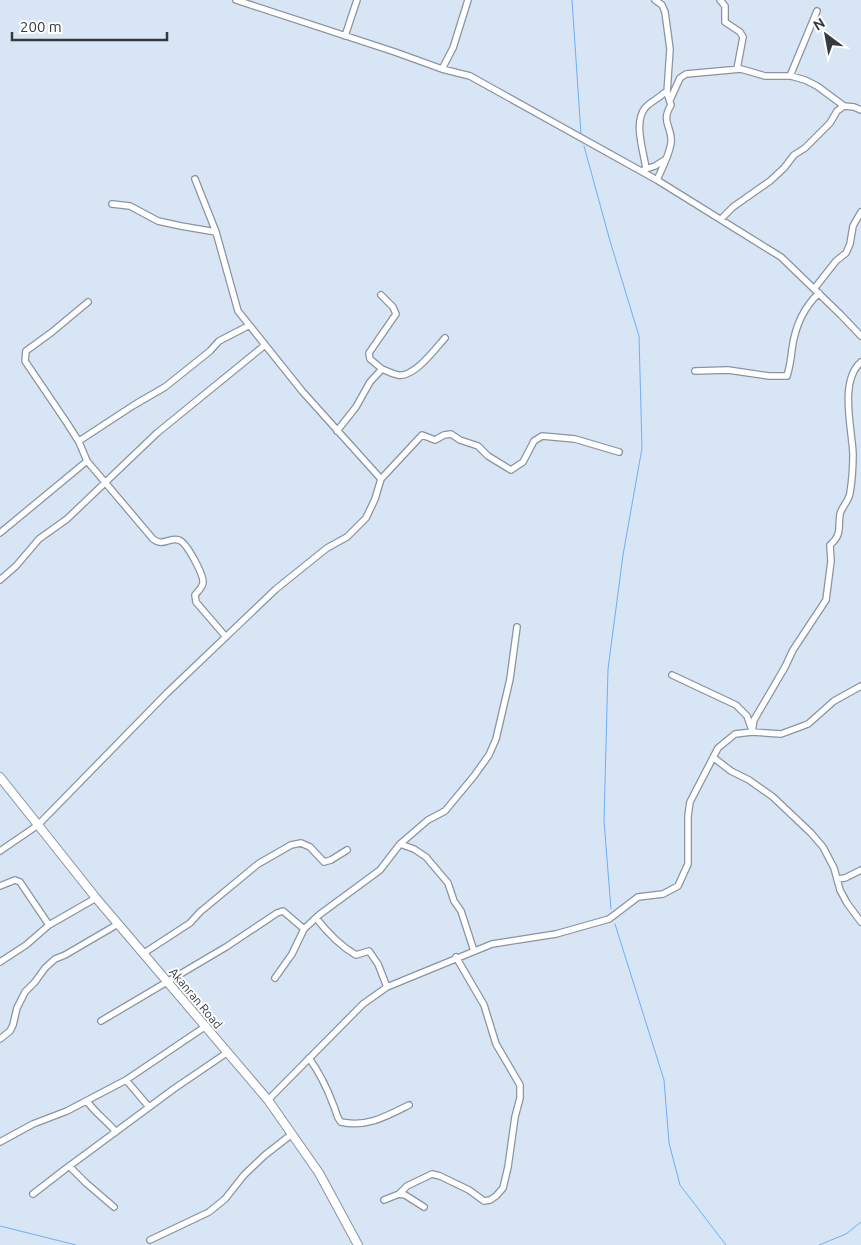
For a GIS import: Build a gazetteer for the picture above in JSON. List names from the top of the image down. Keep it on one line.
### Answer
{"streets":{"main road":["Akanran Road"]},"scale_bar":"200 m","north":"top left"}
